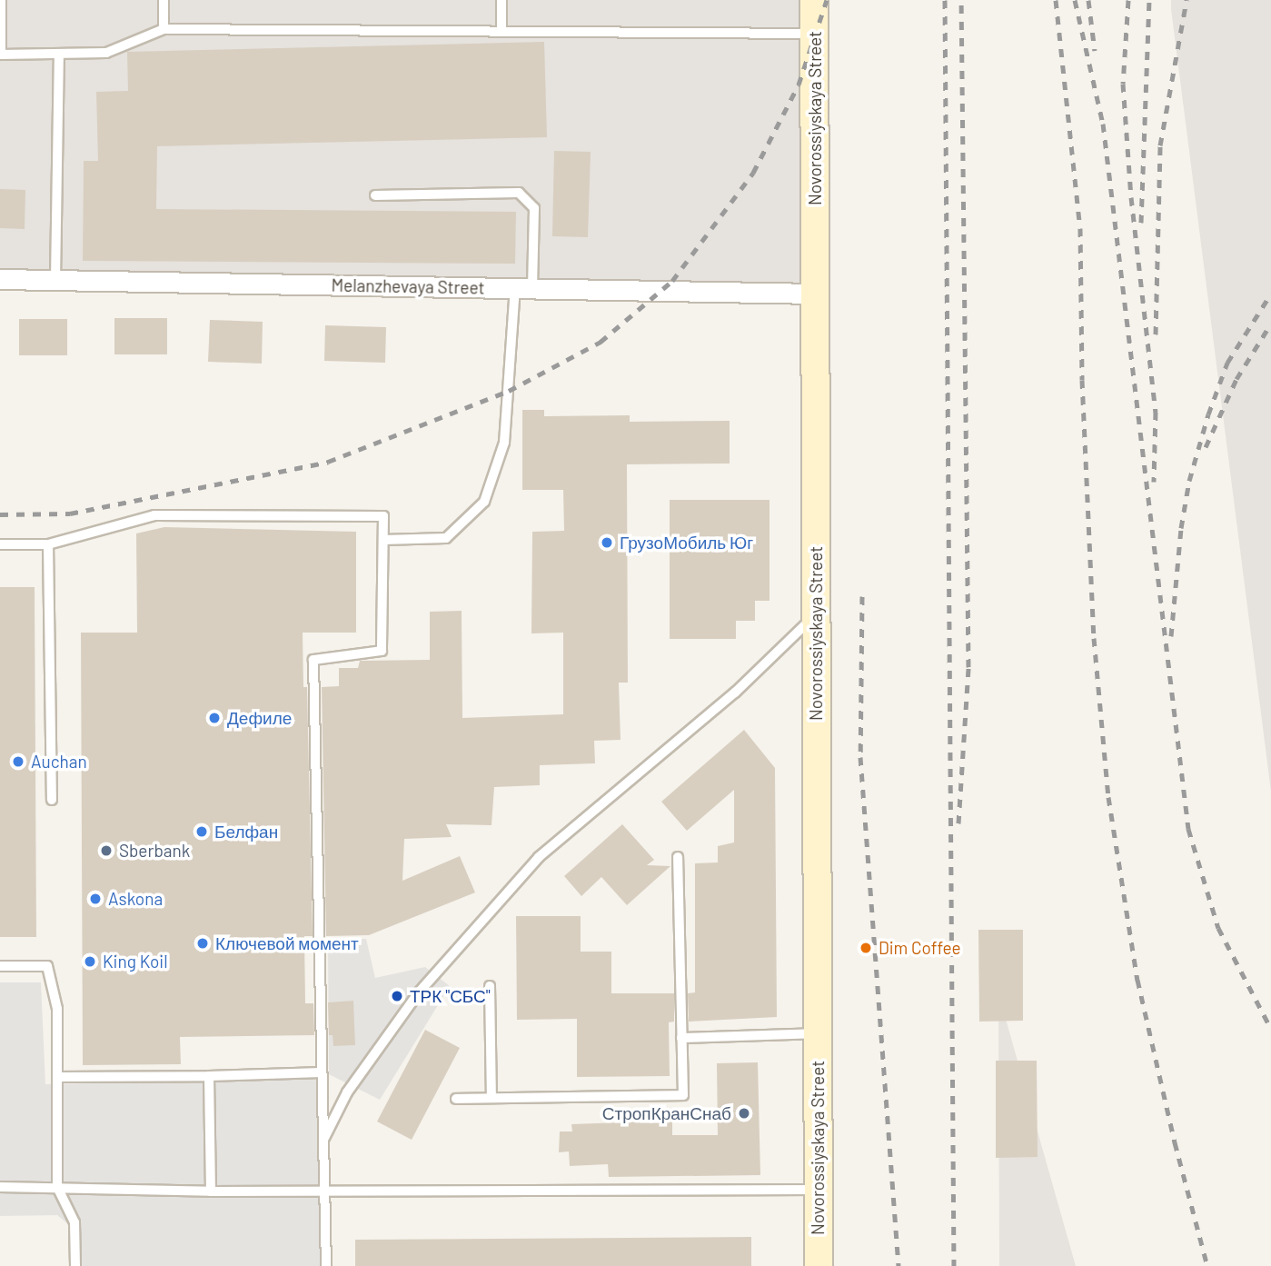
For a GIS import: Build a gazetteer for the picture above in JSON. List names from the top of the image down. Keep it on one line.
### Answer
{"streets":{"main road":["Novorossiyskaya Street"],"street":["Melanzhevaya Street"]},"crossings":[["Novorossiyskaya Street","Melanzhevaya Street"]],"places":["ГрузоМобиль Юг","Дефиле","Auchan","Белфан","Sberbank","Askona","Ключевой момент","Dim Coffee","King Koil","ТРК \"СБС\"","СтропКранСнаб"]}
